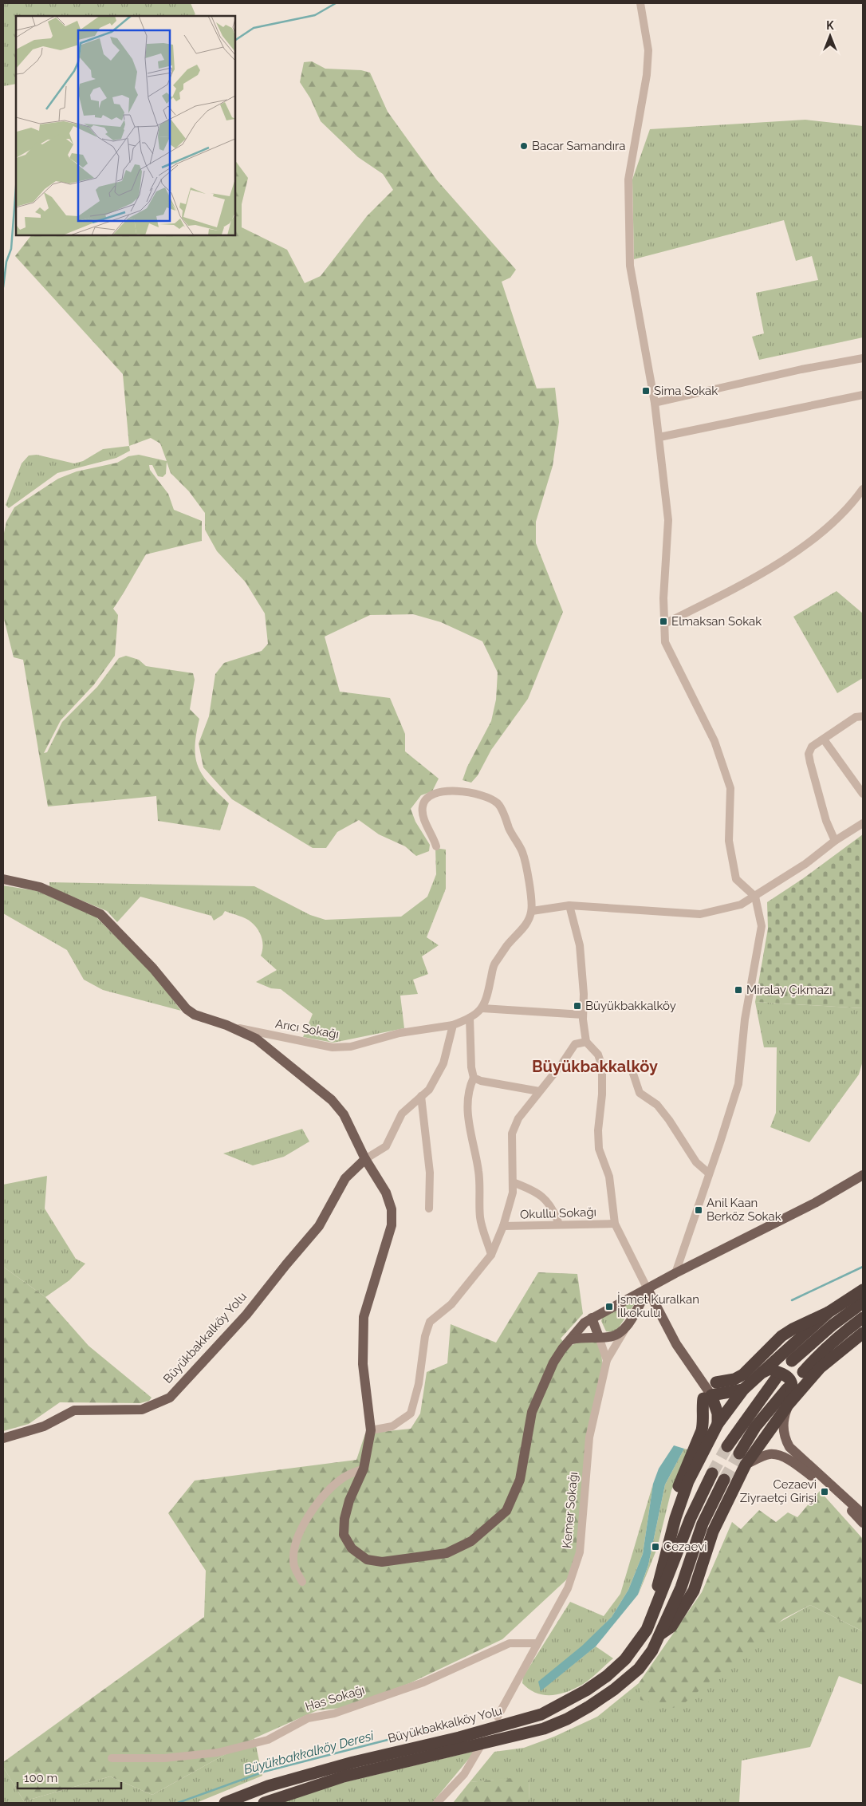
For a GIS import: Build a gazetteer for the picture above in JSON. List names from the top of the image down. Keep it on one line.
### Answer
{"streets":{"highway":["Büyükbakkalköy Yolu"],"main road":["Kemer Sokağı"],"street":["Arıcı Sokağı","Okullu Sokağı","Has Sokağı"]},"crossings":[["Kemer Sokağı","Has Sokağı"]],"districts":["Büyükbakkalköy"],"water":["Büyükbakkalköy Deresi"],"places":{"other":["Bacar Samandıra"],"transit":["Sima Sokak","Elmaksan Sokak","Miralay Çıkmazı","Büyükbakkalköy","Anil Kaan Berköz Sokak","İsmet Kuralkan İlkokulu","Cezaevi Ziyraetçi Girişi","Cezaevi"]},"scale_bar":"100 m","north":"top"}
